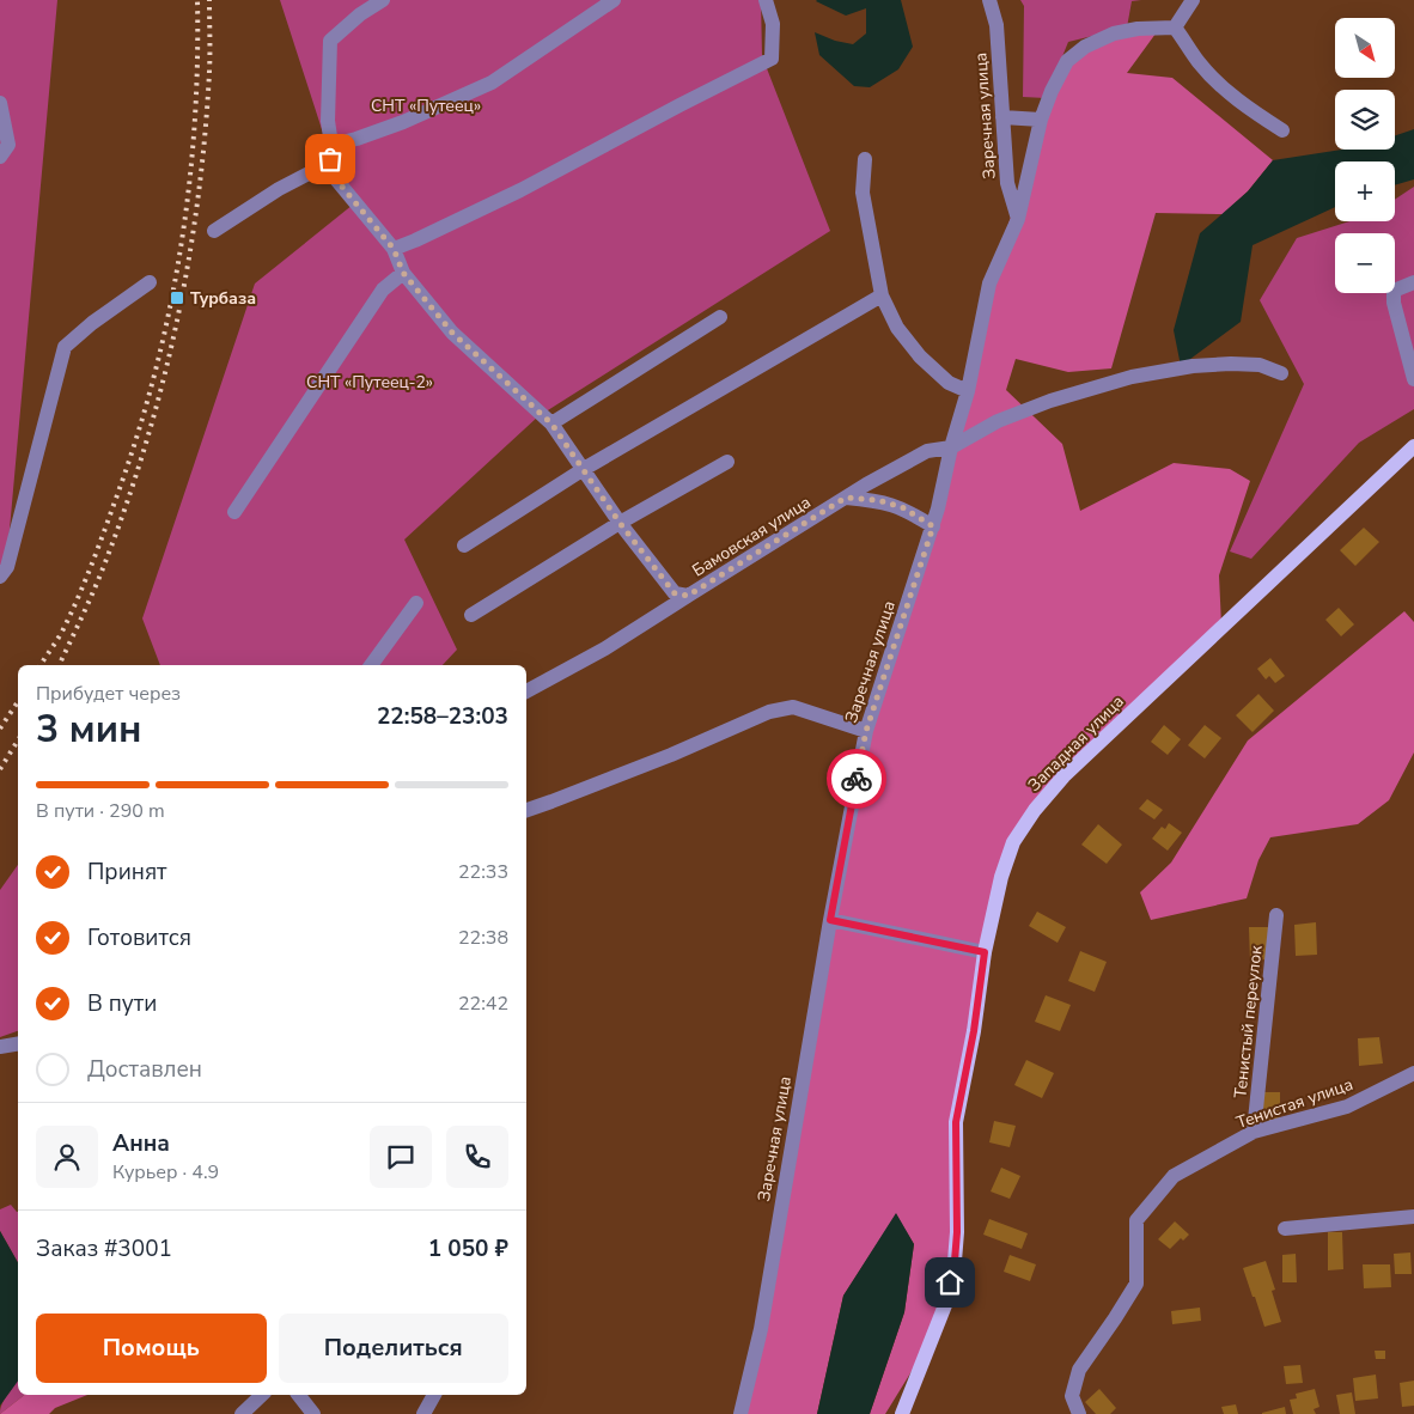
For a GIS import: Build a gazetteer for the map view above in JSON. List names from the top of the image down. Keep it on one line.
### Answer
{"streets":{"main road":["Западная улица"],"street":["Заречная улица","Бамовская улица","Тенистый переулок","Тенистая улица"]},"crossings":[["Заречная улица","Бамовская улица"],["Тенистый переулок","Тенистая улица"]],"parks":["СНТ «Путеец»","СНТ «Путеец-2»"],"places":{"transit":["Турбаза"]},"north":"bottom right","page":{"map_buttons":["+","−"],"heading":["3 мин","Прибудет через","22:58–23:03"],"panel":["Анна","Курьер · 4.9","Заказ #3001","1 050 ₽"],"bar":"В пути · 290 m","list":[["Принят","22:33"],["Готовится","22:38"],["В пути","22:42"],"Доставлен"],"buttons":["Помощь","Поделиться"]}}
